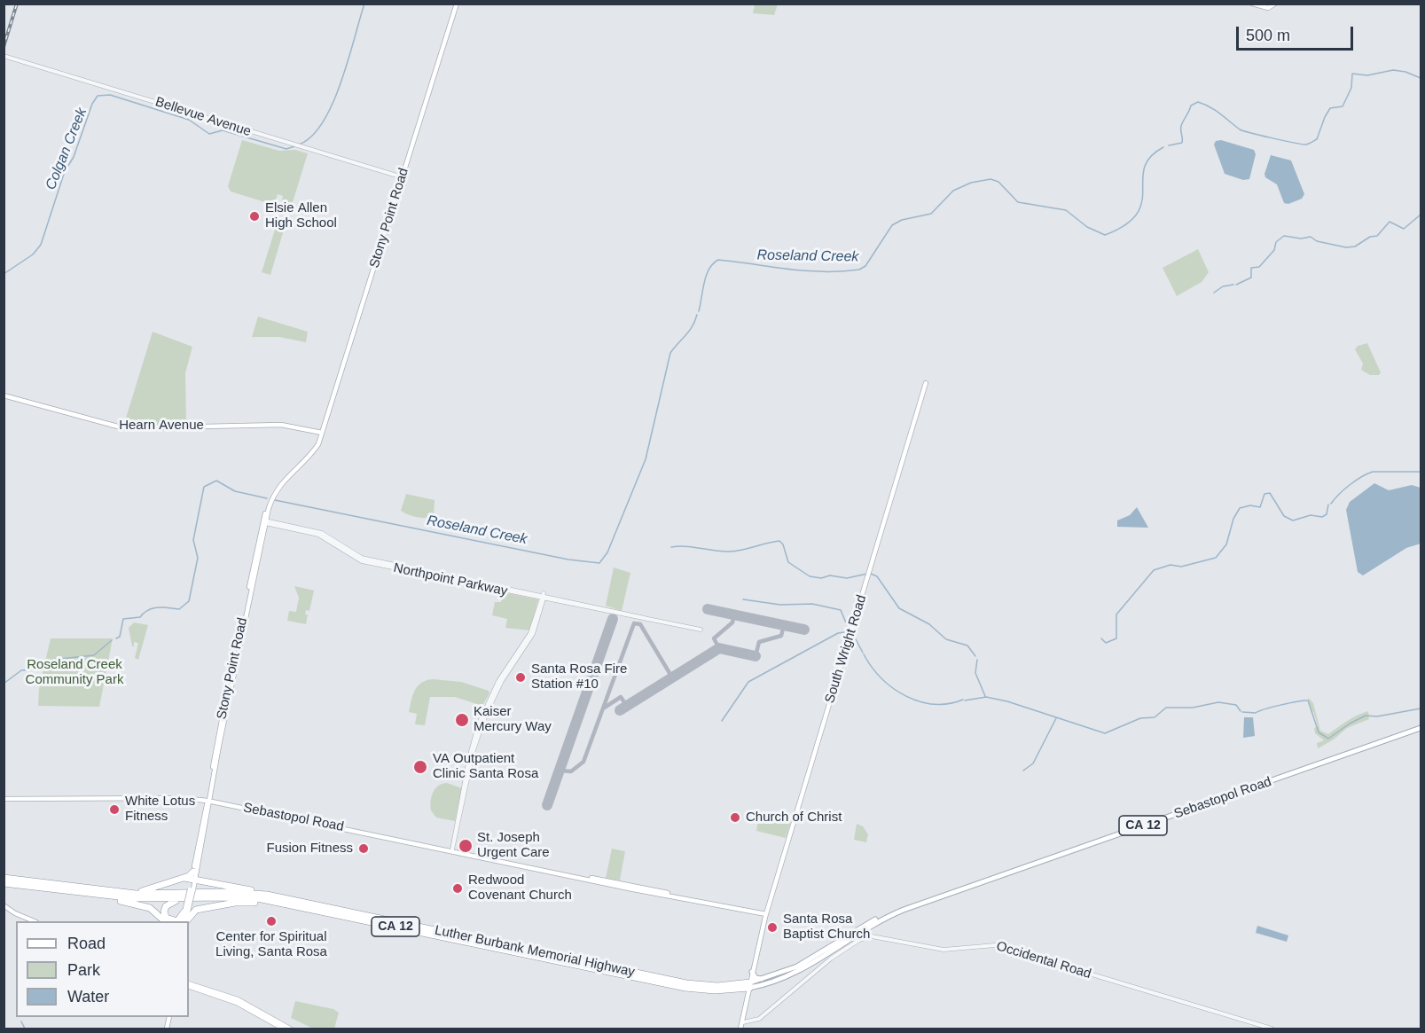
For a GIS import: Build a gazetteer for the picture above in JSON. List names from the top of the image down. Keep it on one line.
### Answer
{"streets":{"highway":["CA 12","Luther Burbank Memorial Highway"],"main road":["Stony Point Road","Hearn Avenue","South Wright Road","Sebastopol Road"],"street":["Bellevue Avenue","Northpoint Parkway","Occidental Road"]},"crossings":[["Bellevue Avenue","Stony Point Road"],["Stony Point Road","Hearn Avenue"],["Stony Point Road","Northpoint Parkway"],["Stony Point Road","Sebastopol Road"],["South Wright Road","Sebastopol Road"],["South Wright Road","Luther Burbank Memorial Highway"],["South Wright Road","Occidental Road"],["Sebastopol Road","Luther Burbank Memorial Highway"]],"water":["Colgan Creek","Roseland Creek"],"parks":["Roseland Creek Community Park"],"places":["Elsie Allen High School","Santa Rosa Fire Station #10","Kaiser Mercury Way","VA Outpatient Clinic Santa Rosa","White Lotus Fitness","Church of Christ","St. Joseph Urgent Care","Fusion Fitness","Redwood Covenant Church","Center for Spiritual Living, Santa Rosa","Santa Rosa Baptist Church"],"legend":["Road","Park","Water"],"scale_bar":"500 m"}
